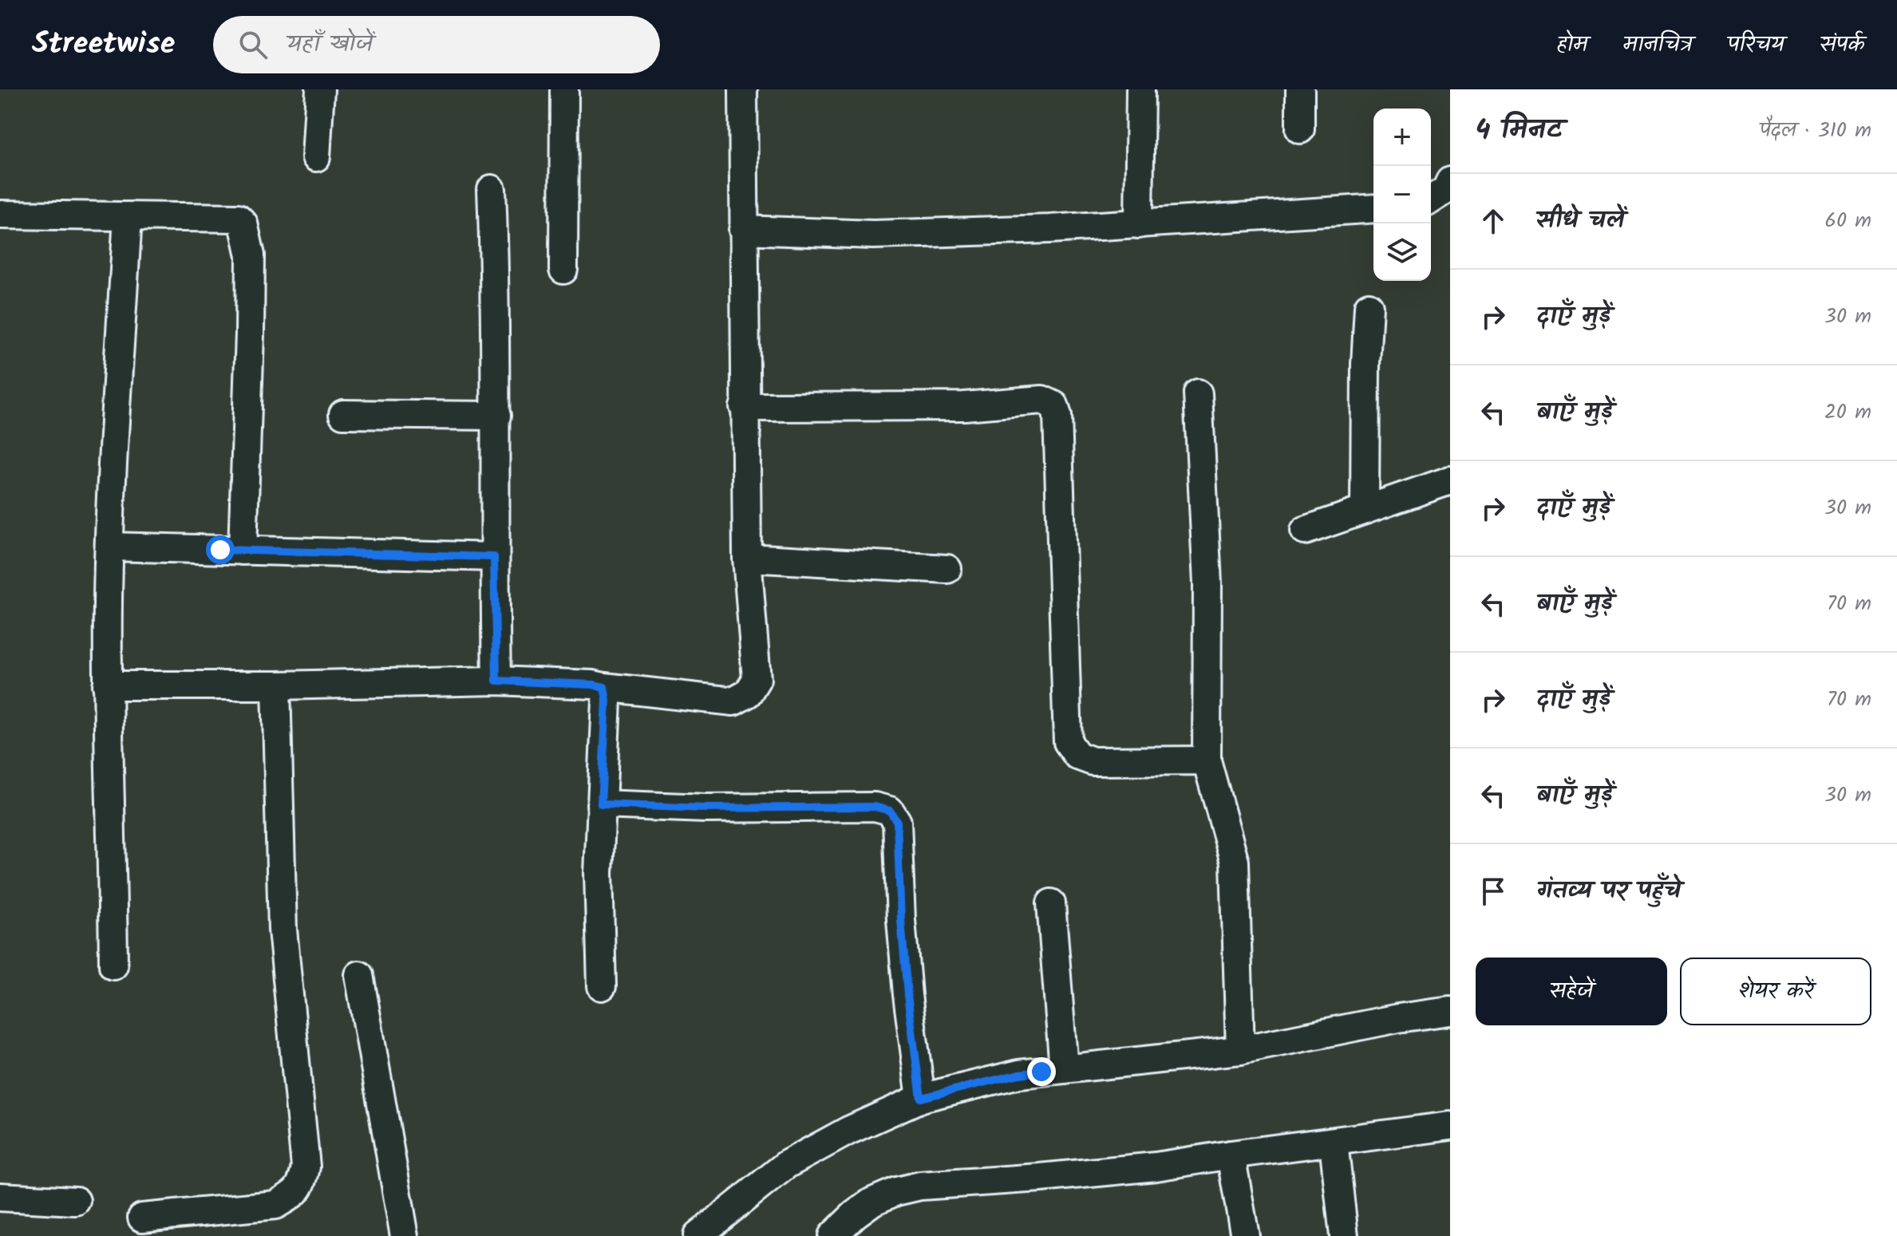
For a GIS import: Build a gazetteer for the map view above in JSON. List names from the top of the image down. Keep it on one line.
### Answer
{"page":{"header":"Streetwise","search":"यहाँ खोजें","nav":["होम","मानचित्र","परिचय","संपर्क"],"heading":["4 मिनट","पैदल · 310 m"],"map_buttons":["+","−"],"list":[["सीधे चलें","60 m"],["दाएँ मुड़ें","30 m"],["बाएँ मुड़ें","20 m"],["दाएँ मुड़ें","30 m"],["बाएँ मुड़ें","70 m"],["दाएँ मुड़ें","70 m"],["बाएँ मुड़ें","30 m"],"गंतव्य पर पहुँचे"],"buttons":["सहेजें","शेयर करें"]}}
